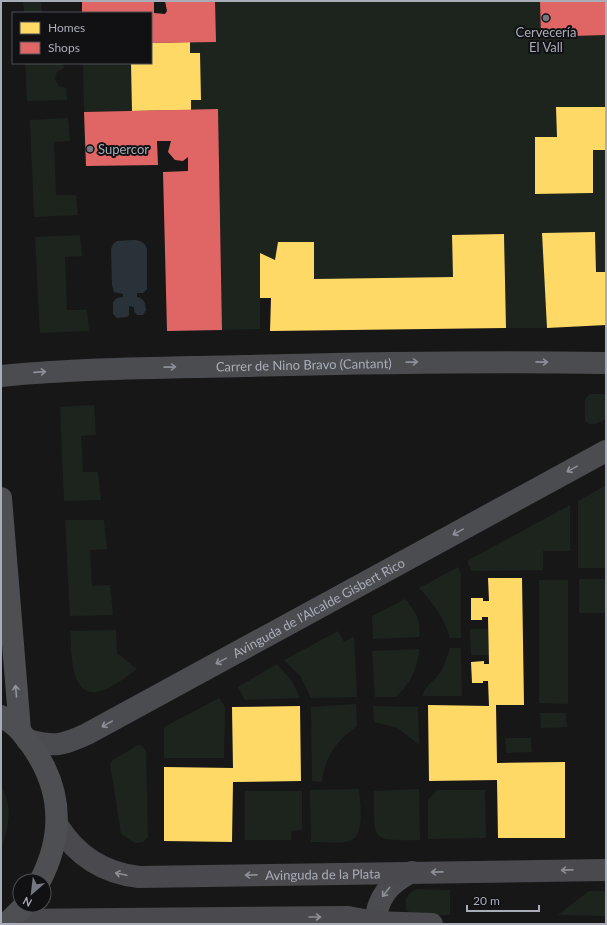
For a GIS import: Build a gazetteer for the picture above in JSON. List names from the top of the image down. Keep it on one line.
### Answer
{"streets":{"main road":["Avinguda de la Plata"],"street":["Carrer de Nino Bravo (Cantant)","Avinguda de l'Alcalde Gisbert Rico"]},"one_way":["Carrer de Nino Bravo (Cantant)","Avinguda de l'Alcalde Gisbert Rico"],"places":["Cervecería El Vall","Supercor"],"legend":["Homes","Shops"],"scale_bar":"20 m","north":"bottom left"}
